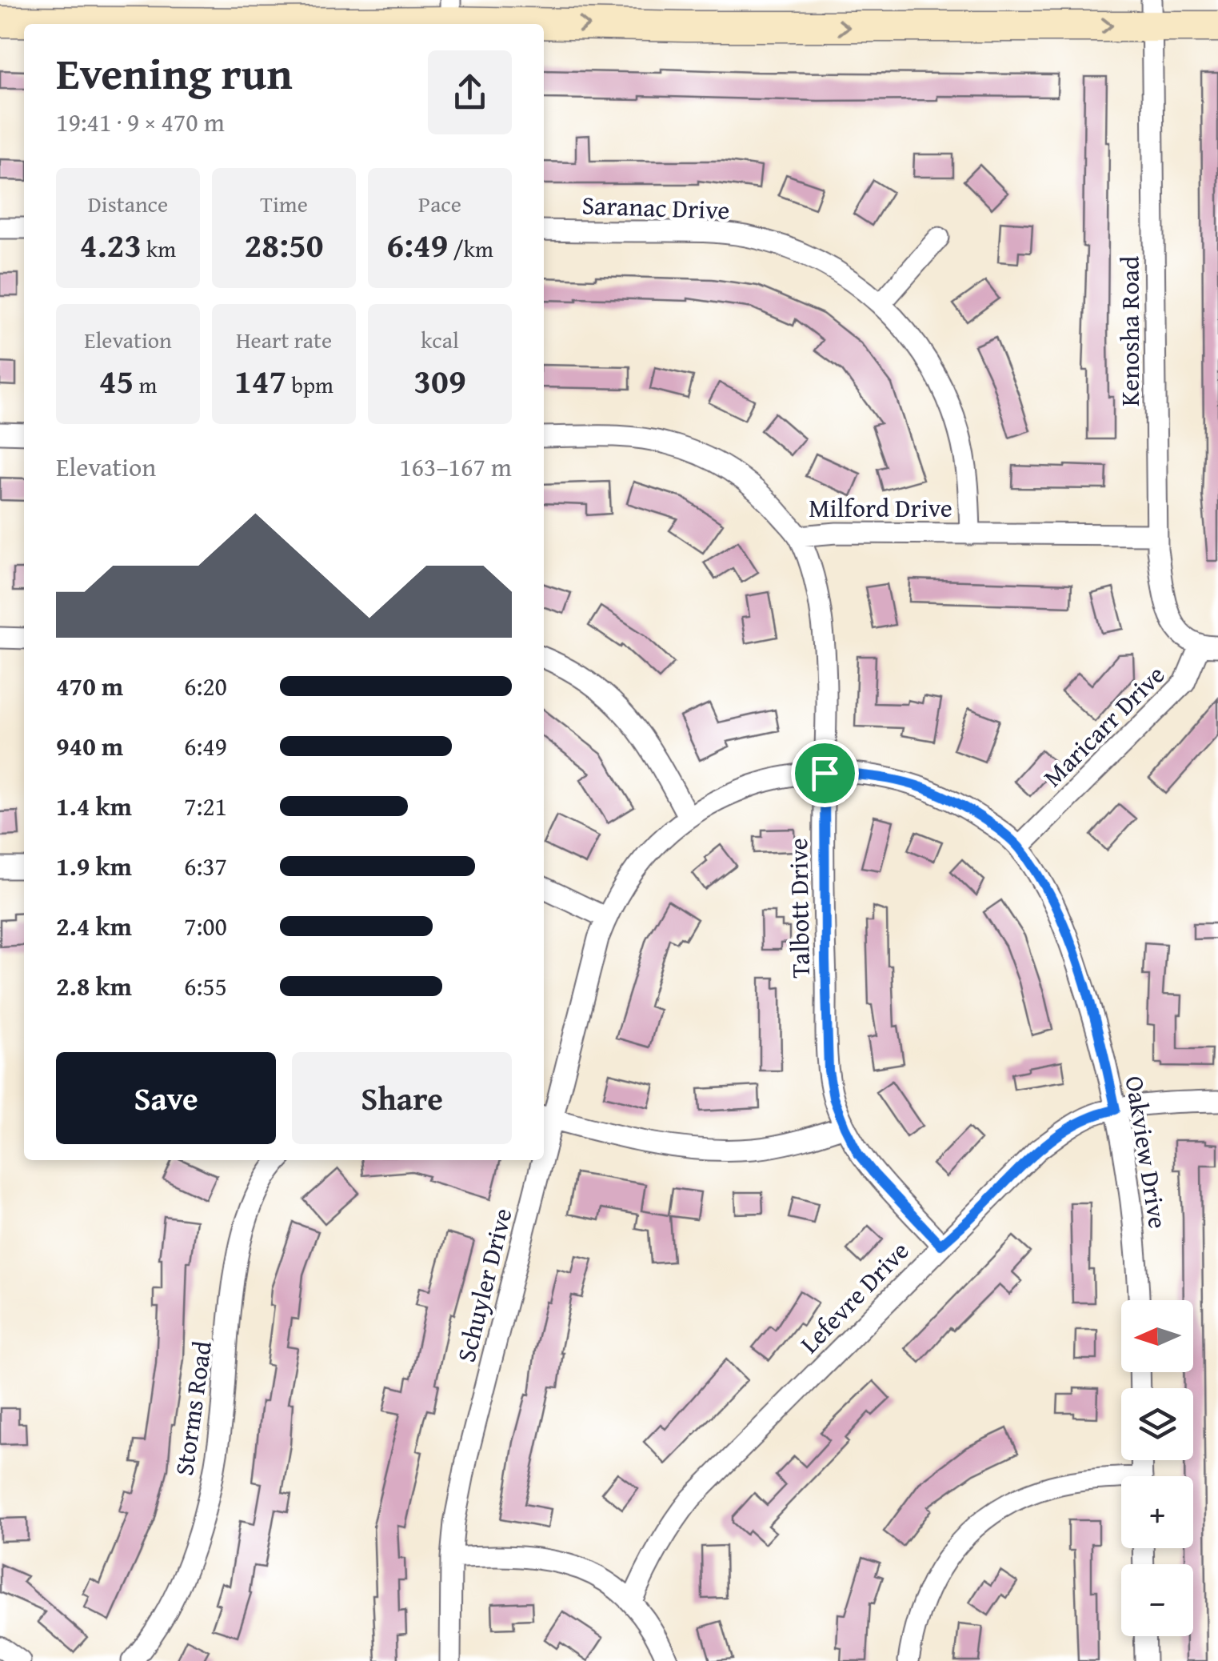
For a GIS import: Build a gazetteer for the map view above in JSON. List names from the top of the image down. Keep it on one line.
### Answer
{"streets":{"street":["Saranac Drive","Kenosha Road","Milford Drive","Maricarr Drive","Talbott Drive","Oakview Drive","Schuyler Drive","Lefevre Drive","Storms Road"]},"crossings":[["Saranac Drive","Milford Drive"],["Kenosha Road","Milford Drive"],["Kenosha Road","Maricarr Drive"],["Milford Drive","Talbott Drive"],["Maricarr Drive","Oakview Drive"],["Talbott Drive","Oakview Drive"],["Talbott Drive","Schuyler Drive"],["Talbott Drive","Lefevre Drive"],["Oakview Drive","Schuyler Drive"],["Oakview Drive","Lefevre Drive"]],"north":"left","page":{"heading":["Evening run","19:41 · 9 × 470 m"],"stats":[["Distance","4.23 km"],["Time","28:50"],["Pace","6:49 /km"],["Elevation","45 m"],["Heart rate","147 bpm"],["kcal","309"]],"chart":["Elevation","163–167 m"],"list":[{"name":"470 m","note":"6:20"},{"name":"940 m","note":"6:49"},{"name":"1.4 km","note":"7:21"},{"name":"1.9 km","note":"6:37"},{"name":"2.4 km","note":"7:00"},{"name":"2.8 km","note":"6:55"}],"buttons":["Save","Share"],"map_buttons":["+","−"]}}
